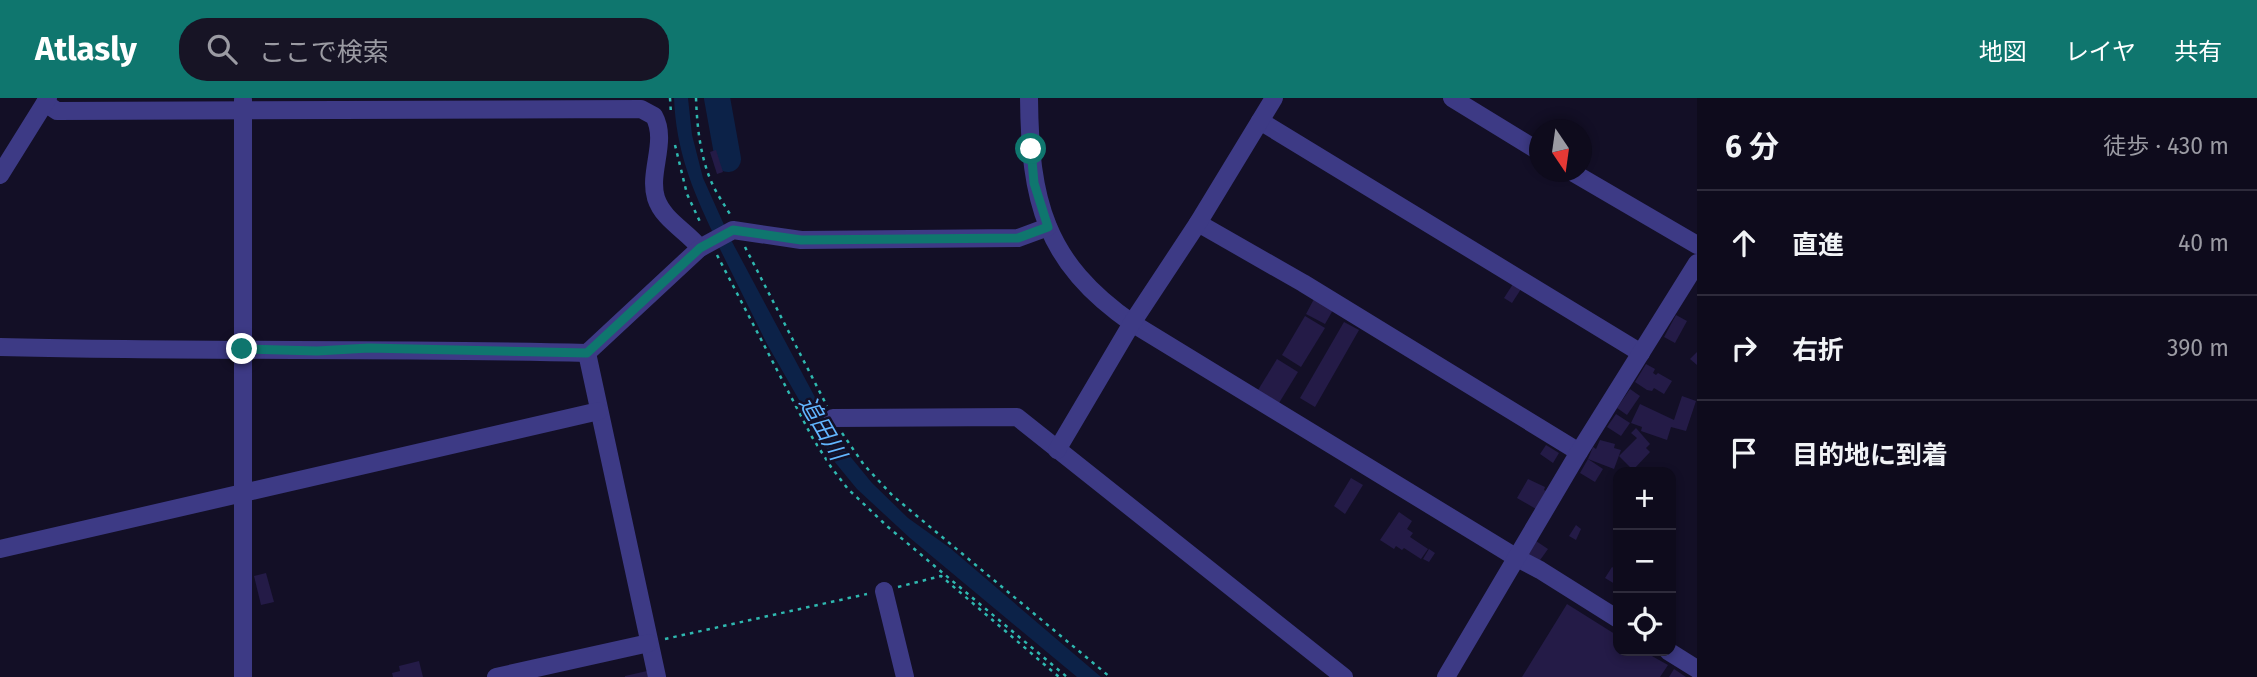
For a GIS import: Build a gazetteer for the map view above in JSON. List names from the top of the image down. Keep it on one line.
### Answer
{"water":["追田川"],"north":"bottom","page":{"header":"Atlasly","search":"ここで検索","nav":["地図","レイヤ","共有"],"heading":["6 分","徒歩 · 430 m"],"list":[["直進","40 m"],["右折","390 m"],"目的地に到着"],"map_buttons":["+","−"]}}
